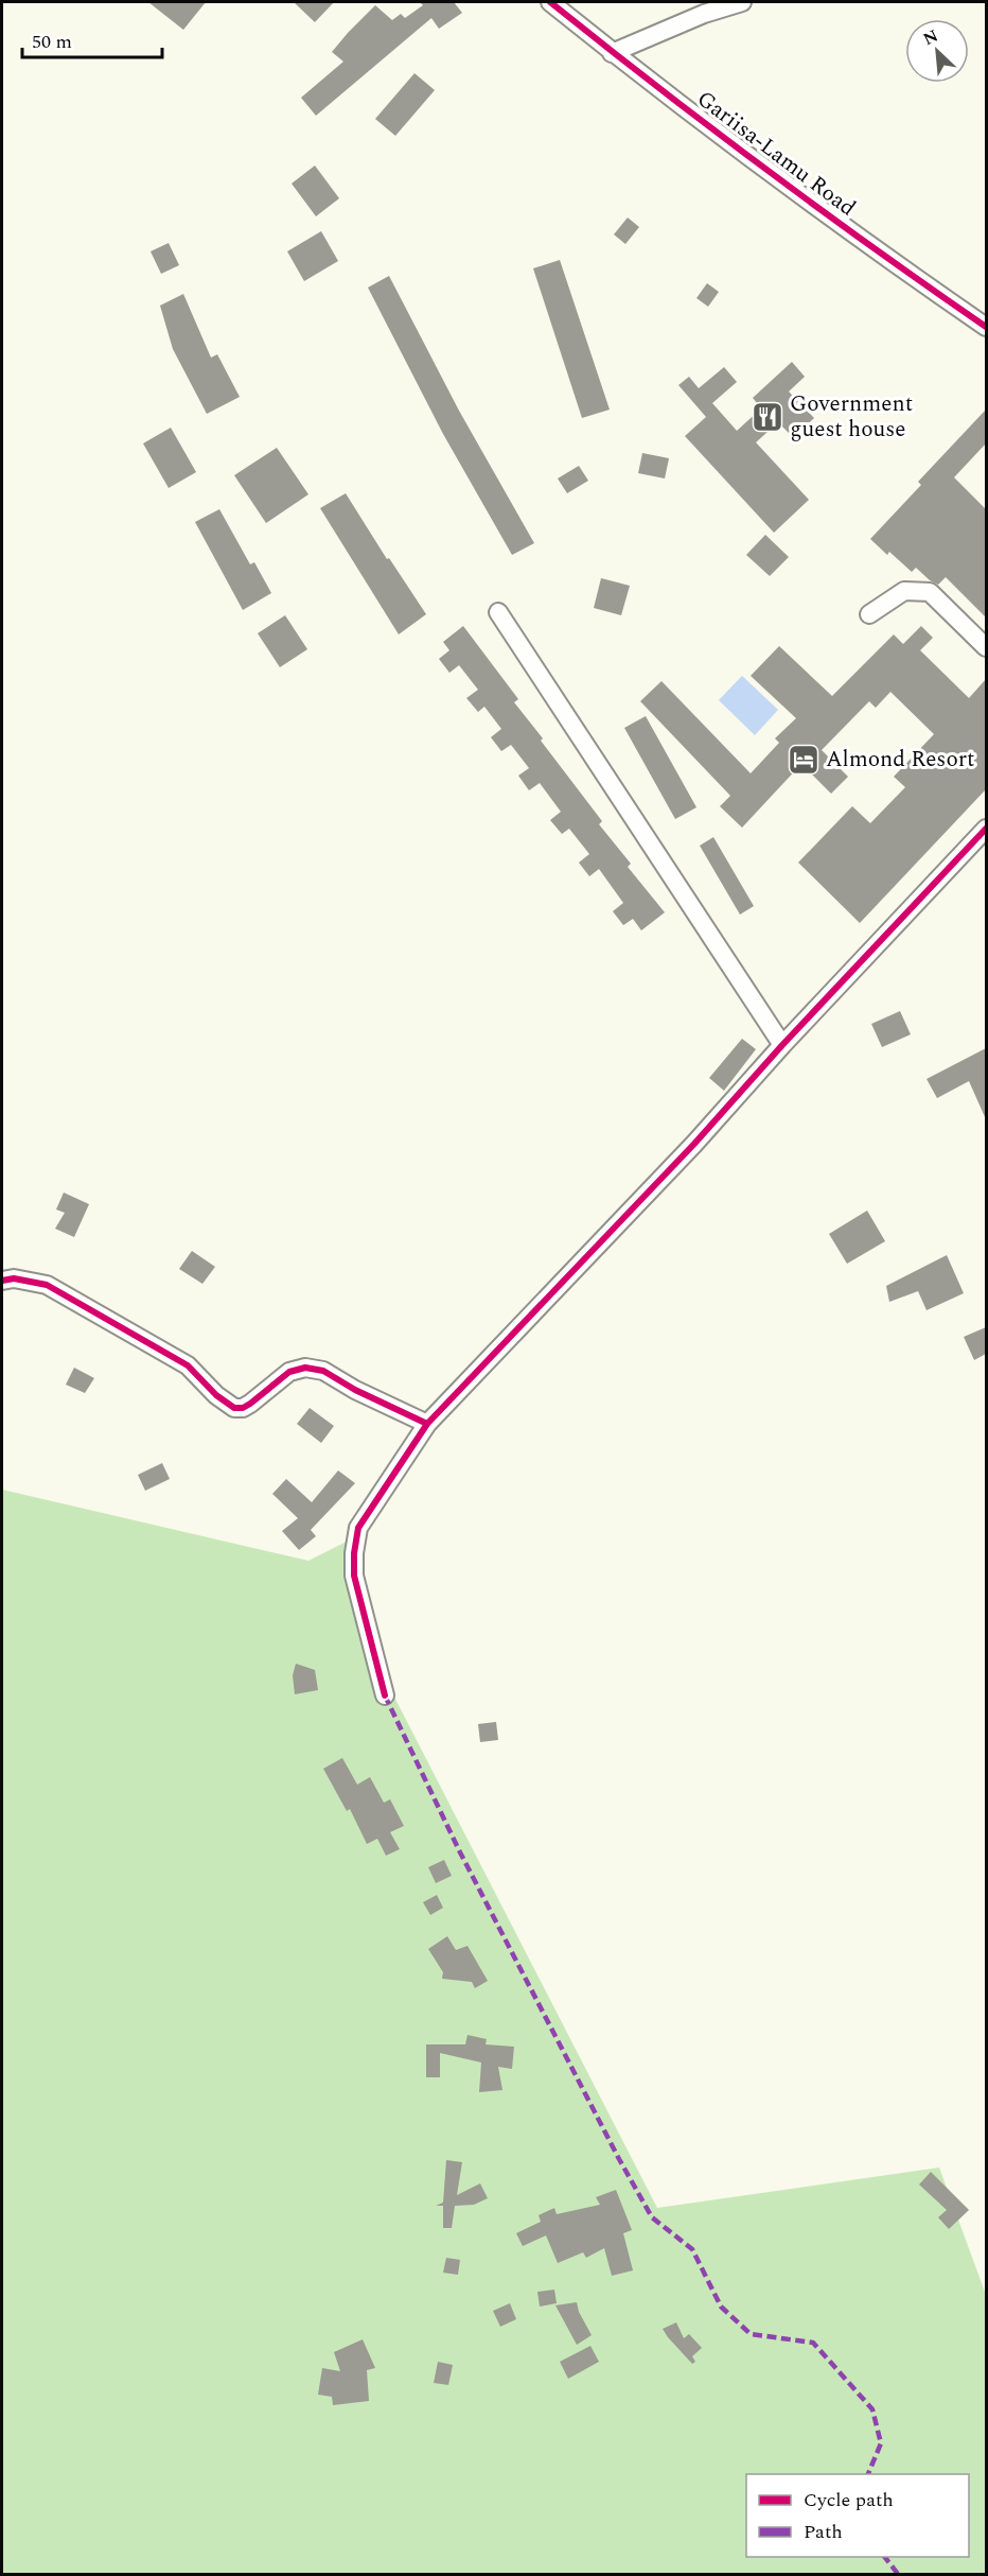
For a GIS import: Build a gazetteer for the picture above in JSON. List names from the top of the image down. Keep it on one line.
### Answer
{"streets":{"street":["Gariisa-Lamu Road"]},"places":{"restaurant":["Government guest house"],"hotel":["Almond Resort"]},"legend":["Cycle path","Path"],"scale_bar":"50 m","north":"top left"}
